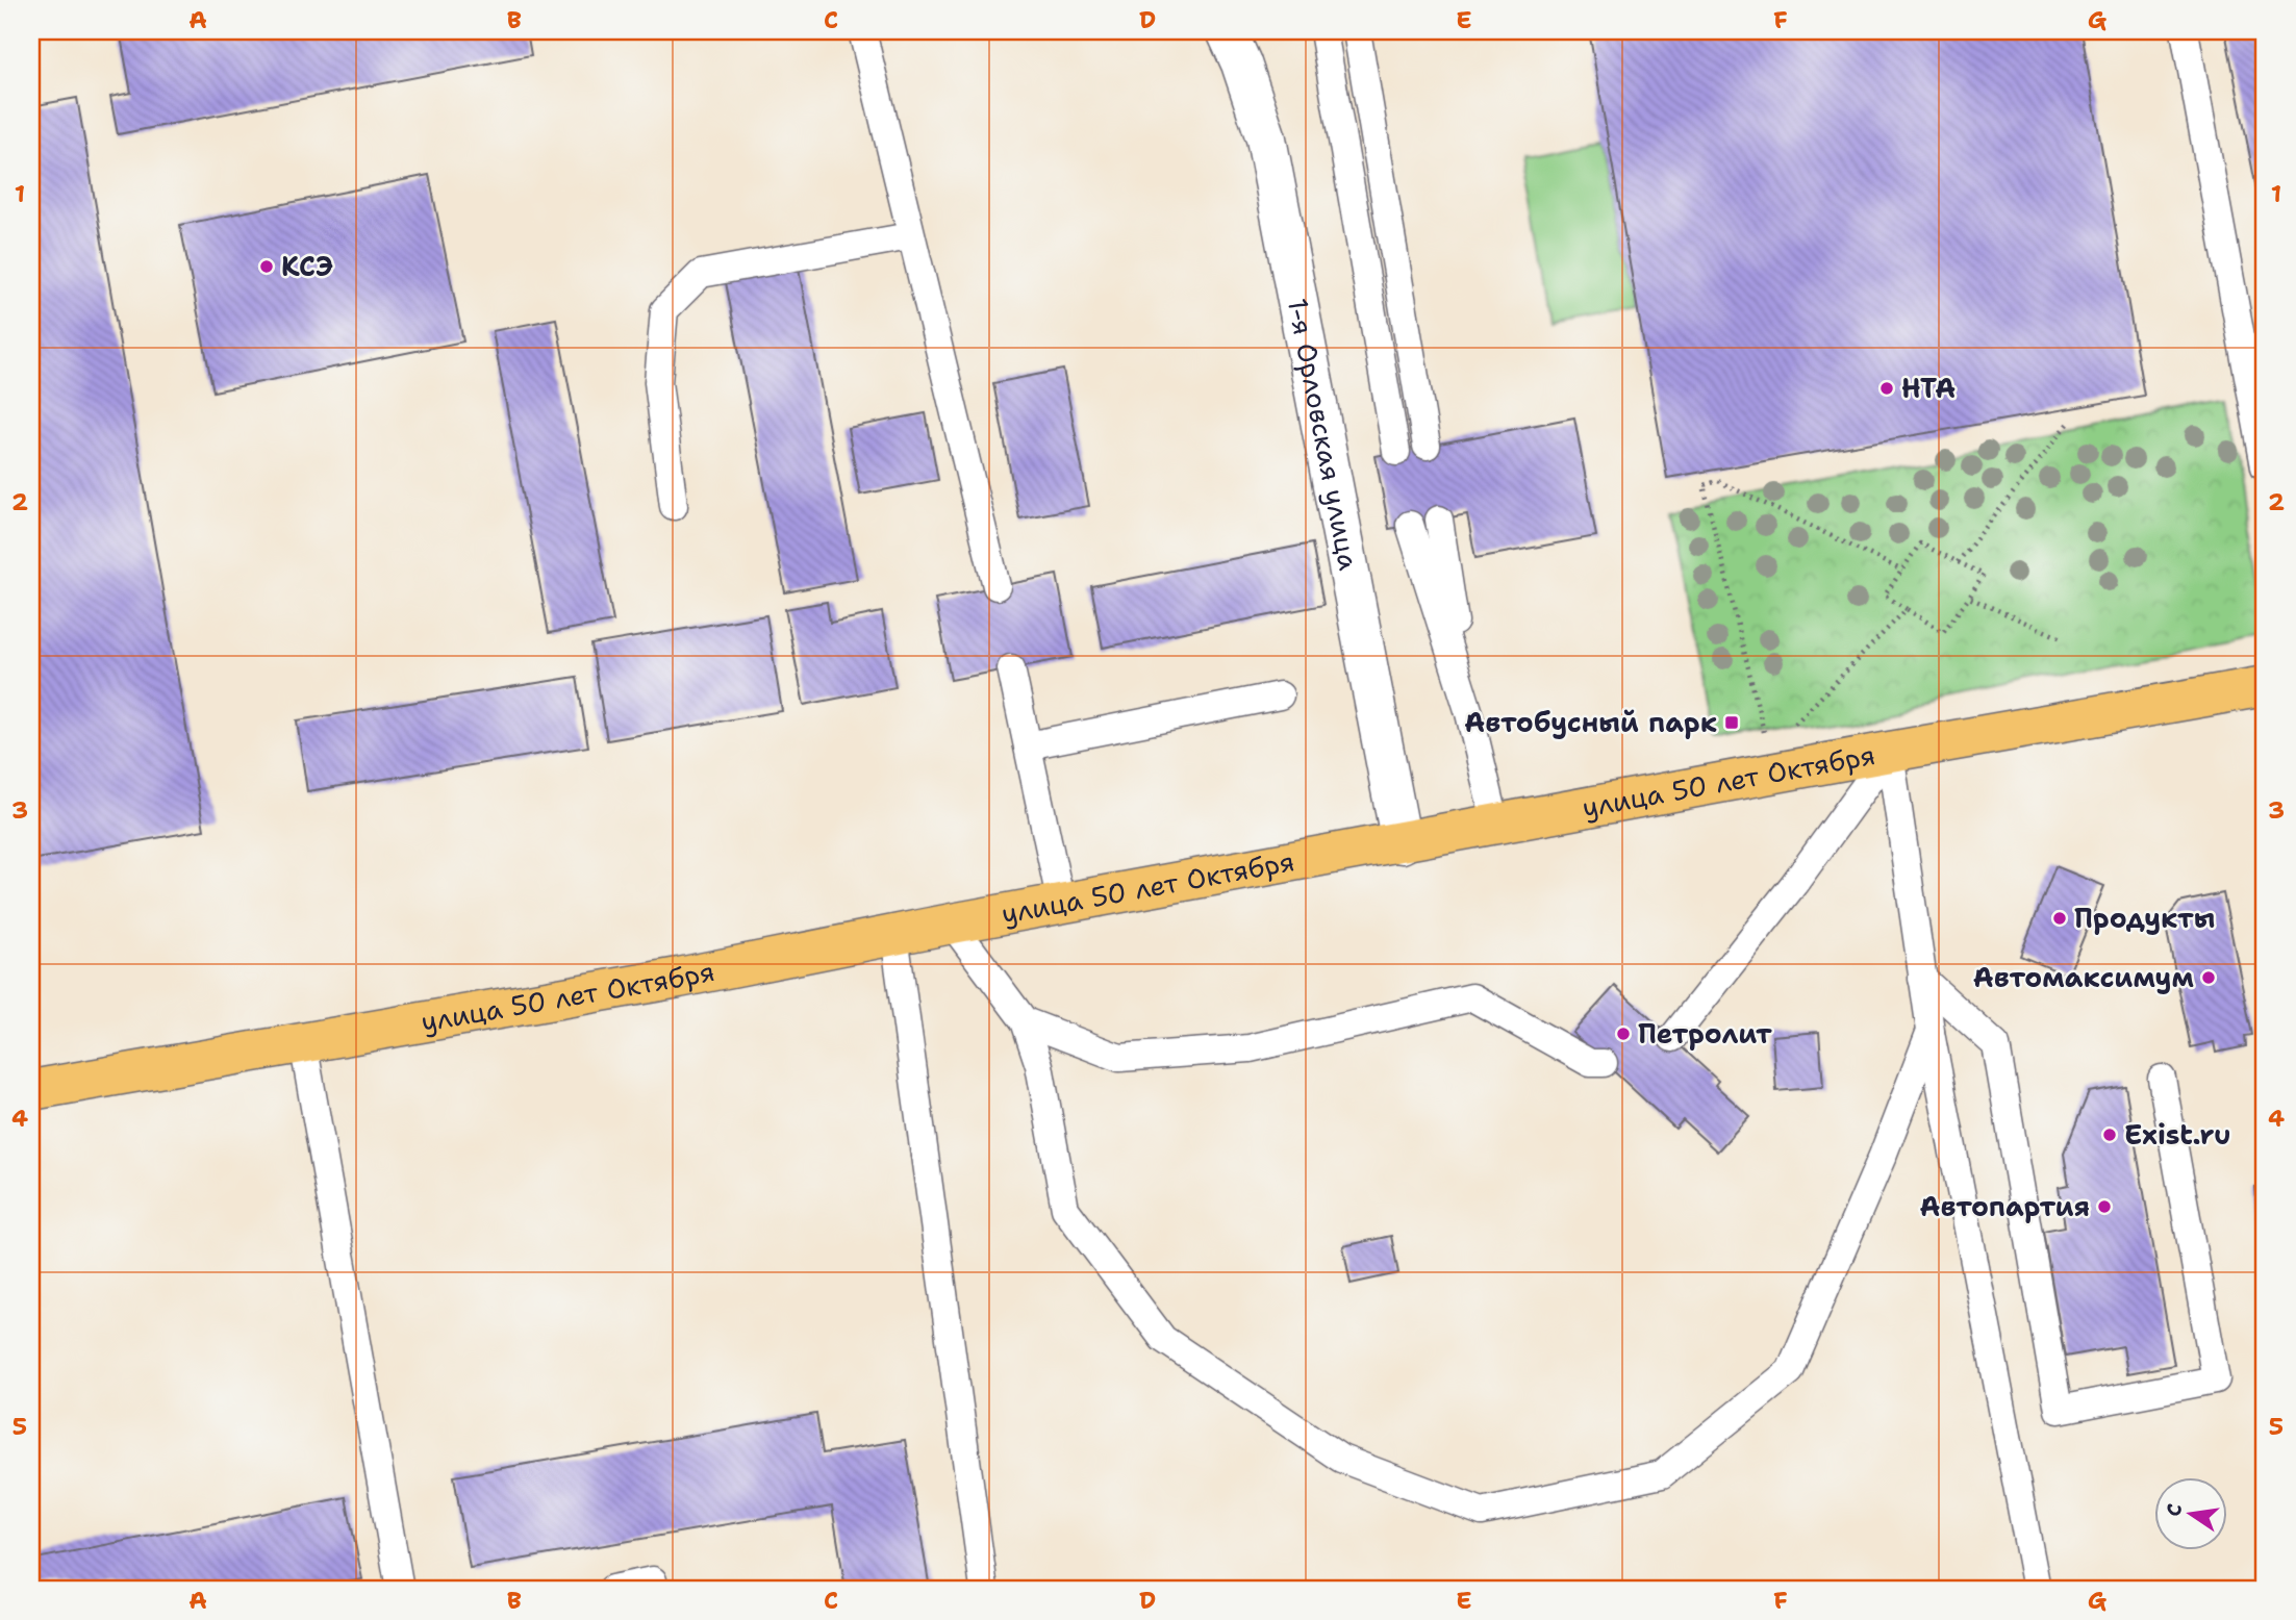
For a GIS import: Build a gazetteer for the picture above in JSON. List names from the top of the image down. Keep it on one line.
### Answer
{"streets":{"main road":["улица 50 лет Октября"],"street":["1-я Орловская улица"]},"crossings":[["1-я Орловская улица","улица 50 лет Октября"]],"places":{"other":["КСЭ","НТА","Продукты","Автомаксимум","Петролит","Exist.ru","Автопартия"],"transit":["Автобусный парк"]},"north":"left","grid":{"columns":["A","B","C","D","E","F","G"],"rows":["1","2","3","4","5"]}}
